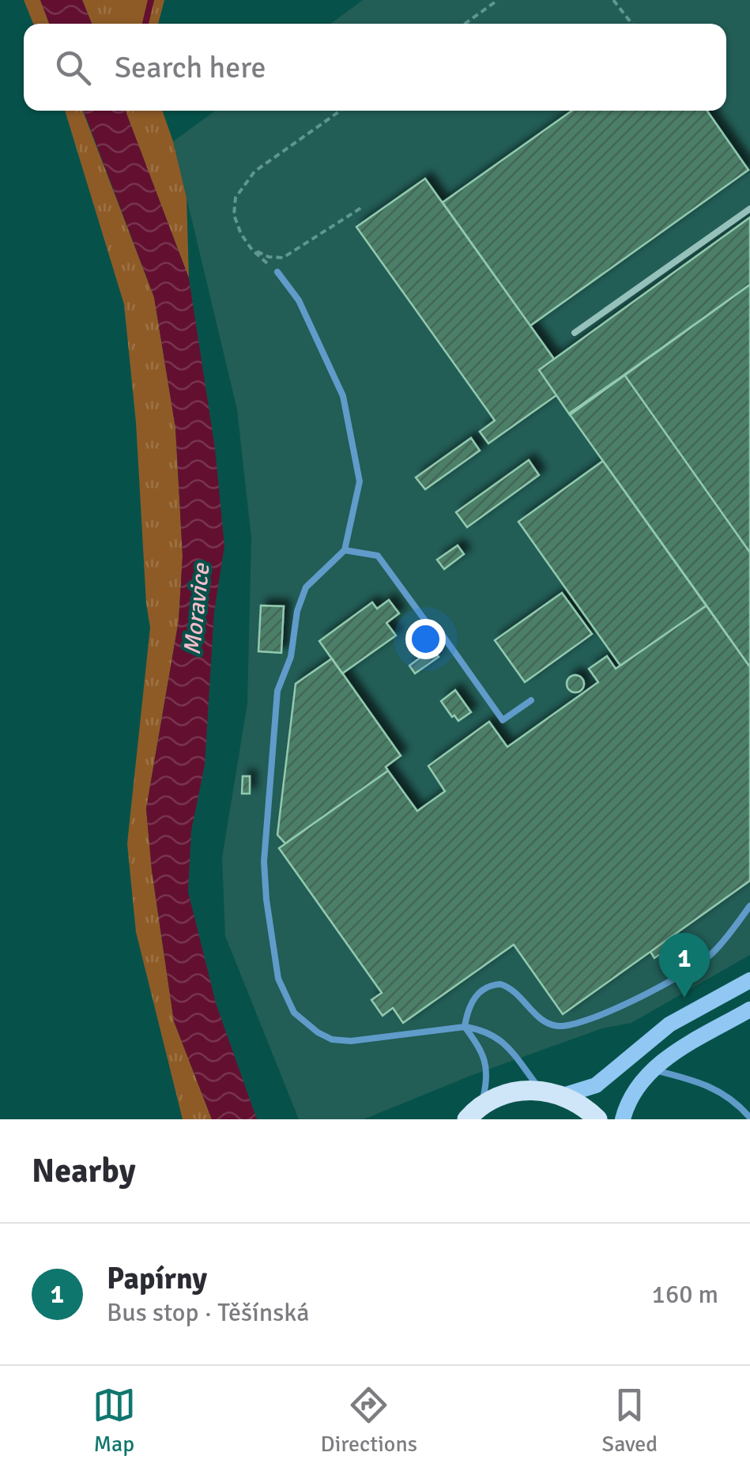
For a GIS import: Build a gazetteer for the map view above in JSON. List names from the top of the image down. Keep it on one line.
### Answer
{"water":["Moravice"],"page":{"search":"Search here","pins":"1","heading":"Nearby","list":[{"mark":"1","name":"Papírny","note":"Bus stop · Těšínská","value":"160 m"}],"nav":["Map","Directions","Saved"]}}
